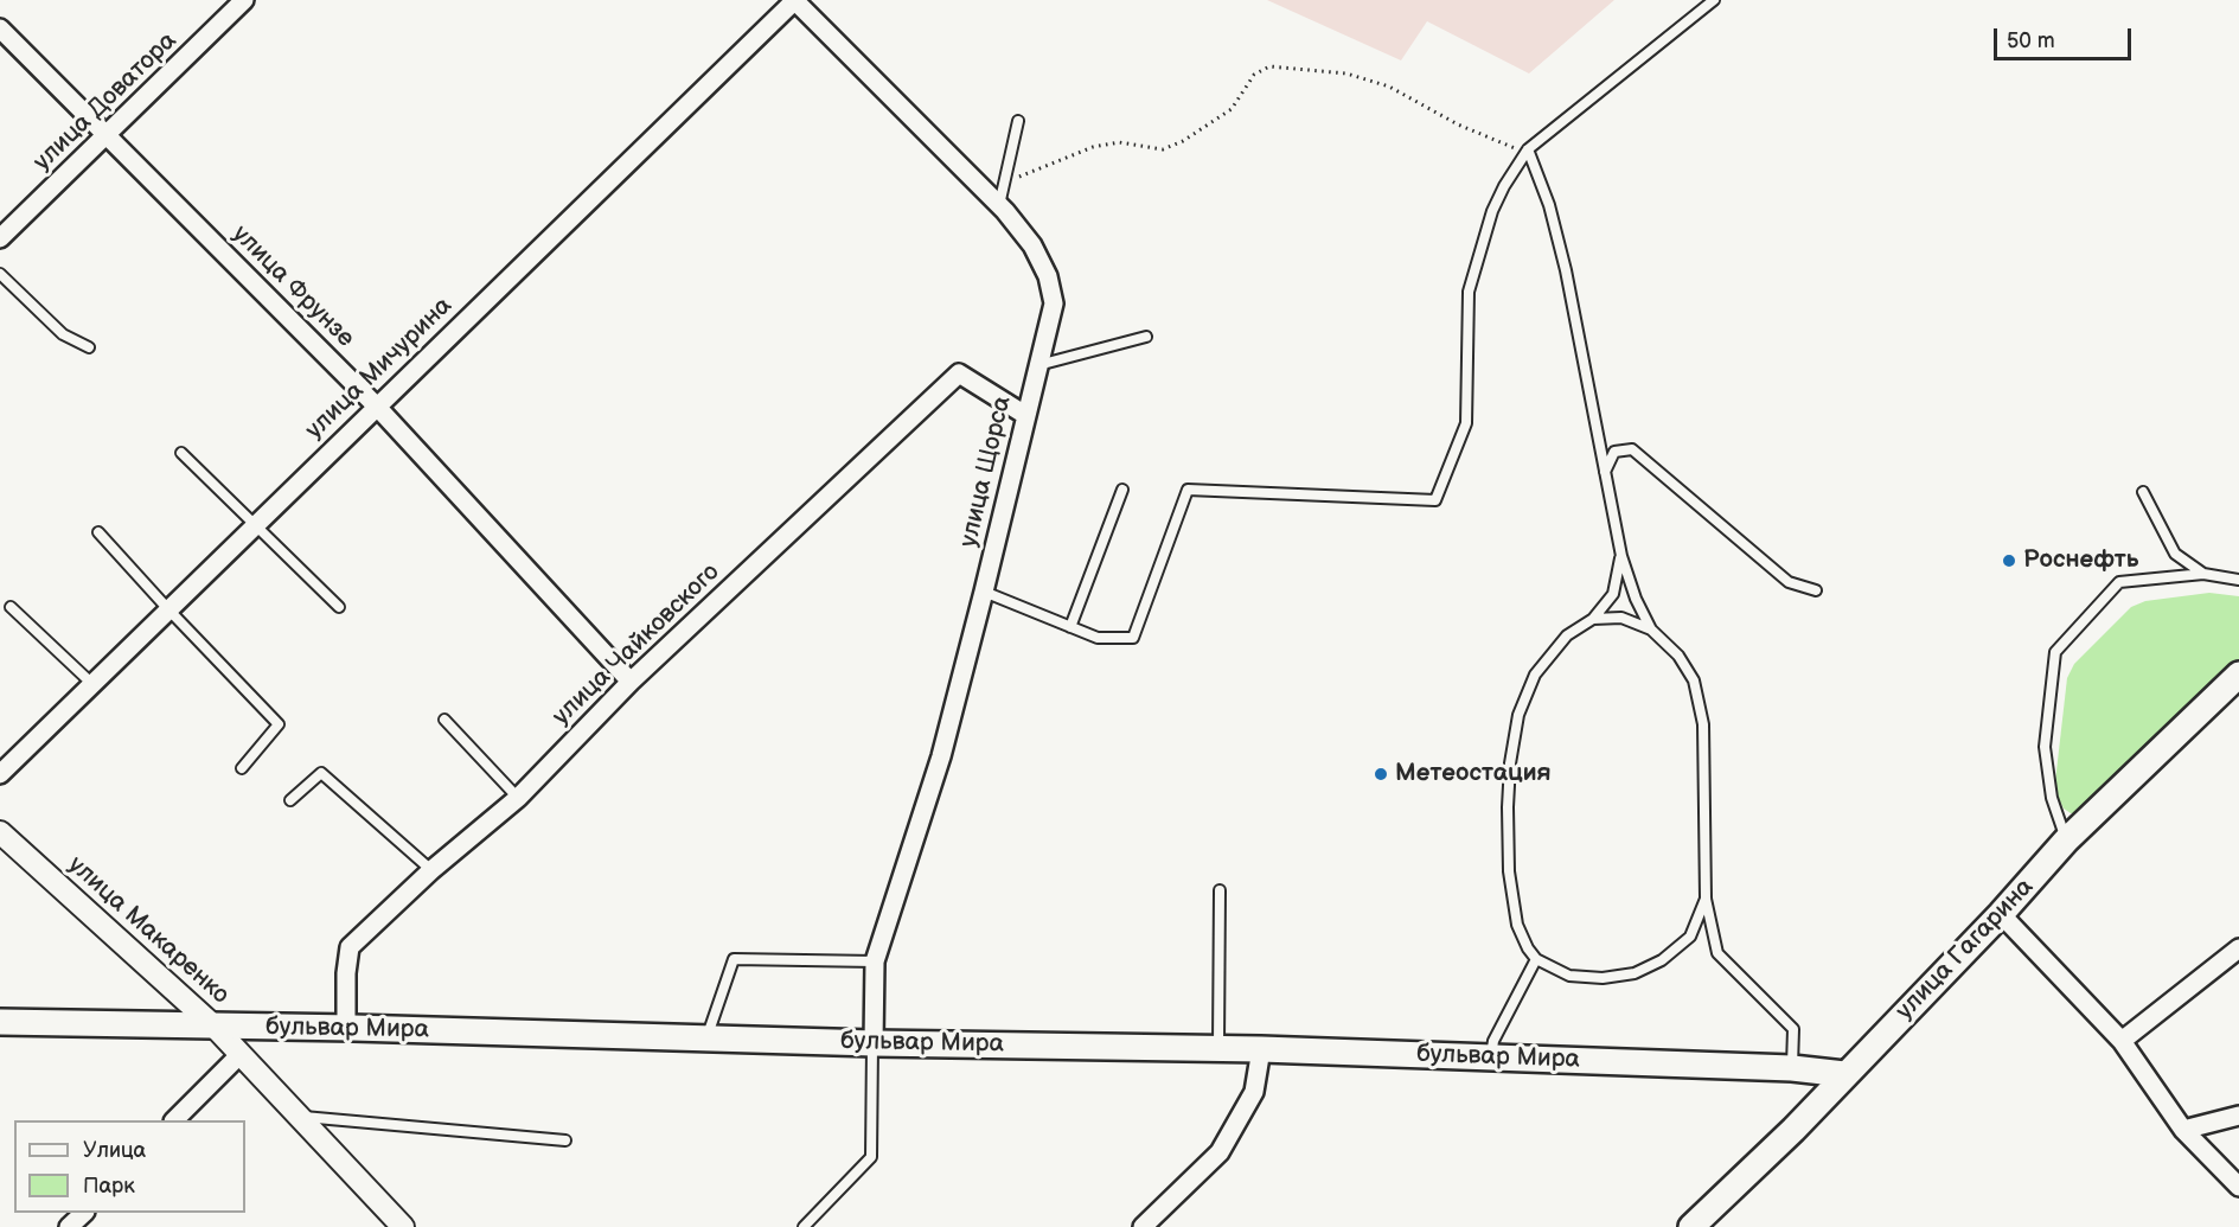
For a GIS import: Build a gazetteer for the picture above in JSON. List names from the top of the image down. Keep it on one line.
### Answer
{"streets":{"main road":["улица Гагарина","бульвар Мира"],"street":["улица Доватора","улица Фрунзе","улица Мичурина","улица Щорса","улица Чайковского","улица Макаренко"]},"crossings":[["улица Доватора","улица Фрунзе"],["улица Фрунзе","улица Мичурина"],["улица Фрунзе","улица Чайковского"],["улица Мичурина","улица Щорса"],["улица Щорса","улица Чайковского"],["улица Щорса","бульвар Мира"],["улица Чайковского","бульвар Мира"],["улица Макаренко","бульвар Мира"],["улица Гагарина","бульвар Мира"]],"places":["Роснефть","Метеостация"],"legend":["Улица","Парк"],"scale_bar":"50 m"}
